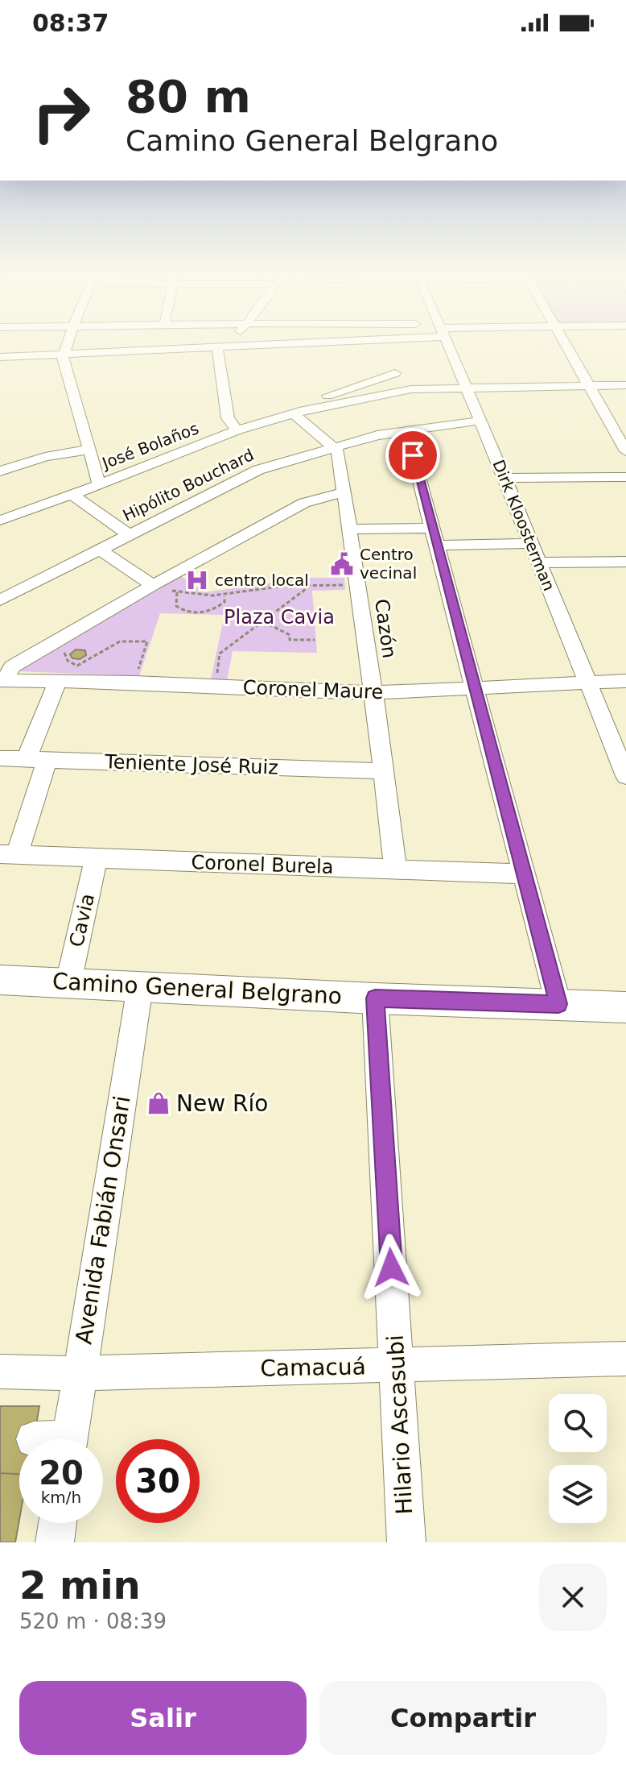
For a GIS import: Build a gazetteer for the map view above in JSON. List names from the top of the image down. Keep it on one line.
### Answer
{"streets":{"main road":["Camino General Belgrano"],"street":["José Bolaños","Hipólito Bouchard","Dirk Kloosterman","Cazón","Coronel Maure","Teniente José Ruiz","Coronel Burela","Cavia","Avenida Fabián Onsari","Camacuá","Hilario Ascasubi"]},"crossings":[["José Bolaños","Dirk Kloosterman"],["Hipólito Bouchard","Dirk Kloosterman"],["Hipólito Bouchard","Cazón"],["Dirk Kloosterman","Coronel Maure"],["Cazón","Coronel Maure"],["Cazón","Teniente José Ruiz"],["Cazón","Coronel Burela"],["Coronel Burela","Cavia"],["Cavia","Camino General Belgrano"],["Camino General Belgrano","Avenida Fabián Onsari"],["Camino General Belgrano","Hilario Ascasubi"],["Avenida Fabián Onsari","Camacuá"],["Camacuá","Hilario Ascasubi"]],"parks":["Plaza Cavia"],"places":{"public building":["Centro vecinal"],"hospital":["centro local"],"shop":["New Río"]},"page":{"status":"08:37","turn":["80 m","Camino General Belgrano"],"speed":"20 km/h","limit":"30","heading":["2 min","520 m · 08:39"],"buttons":["Salir","Compartir"]}}
